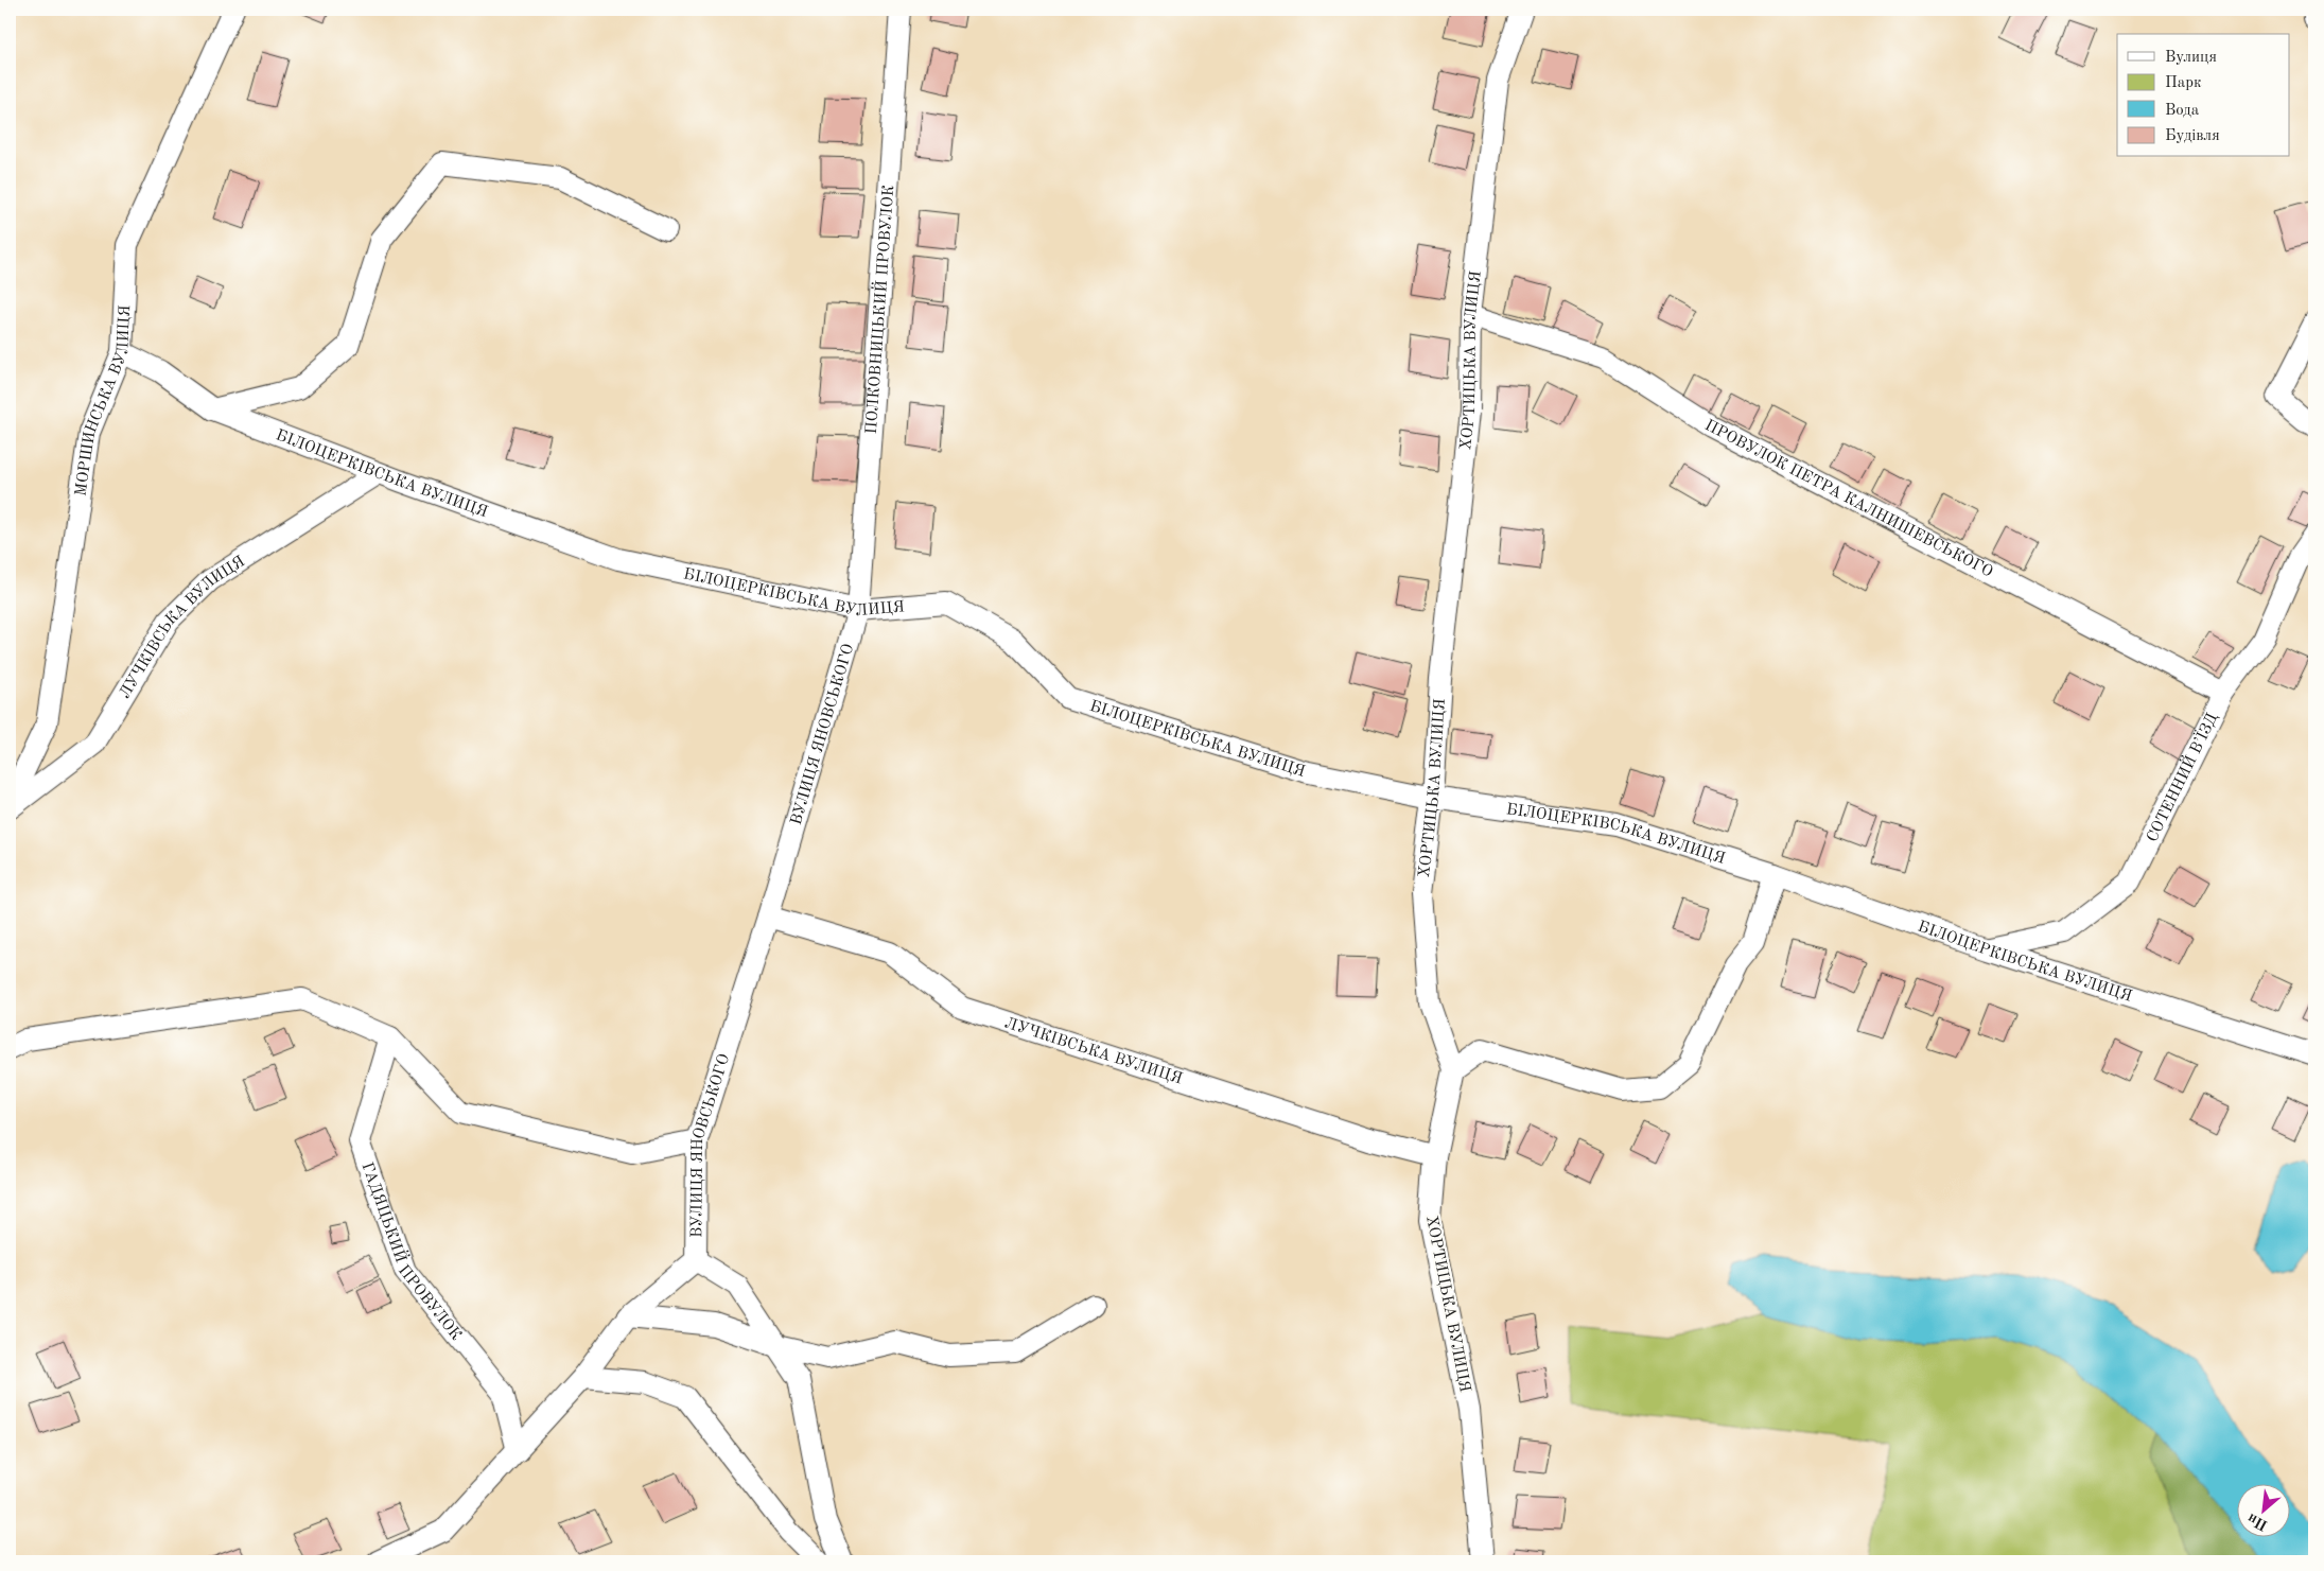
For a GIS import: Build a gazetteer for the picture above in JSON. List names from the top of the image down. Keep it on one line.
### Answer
{"streets":{"street":["ПОЛКОВНИЦЬКИЙ ПРОВУЛОК","ХОРТИЦЬКА ВУЛИЦЯ","МОРШИНСЬКА ВУЛИЦЯ","БІЛОЦЕРКІВСЬКА ВУЛИЦЯ","ПРОВУЛОК ПЕТРА КАЛНИШЕВСЬКОГО","ЛУЧКІВСЬКА ВУЛИЦЯ","ВУЛИЦЯ ЯНОВСЬКОГО","СОТЕННИЙ В’ЇЗД","ГАДЯЦЬКИЙ ПРОВУЛОК"]},"crossings":[["ПОЛКОВНИЦЬКИЙ ПРОВУЛОК","БІЛОЦЕРКІВСЬКА ВУЛИЦЯ"],["ПОЛКОВНИЦЬКИЙ ПРОВУЛОК","ВУЛИЦЯ ЯНОВСЬКОГО"],["ХОРТИЦЬКА ВУЛИЦЯ","БІЛОЦЕРКІВСЬКА ВУЛИЦЯ"],["ХОРТИЦЬКА ВУЛИЦЯ","ПРОВУЛОК ПЕТРА КАЛНИШЕВСЬКОГО"],["ХОРТИЦЬКА ВУЛИЦЯ","ЛУЧКІВСЬКА ВУЛИЦЯ"],["МОРШИНСЬКА ВУЛИЦЯ","БІЛОЦЕРКІВСЬКА ВУЛИЦЯ"],["БІЛОЦЕРКІВСЬКА ВУЛИЦЯ","ЛУЧКІВСЬКА ВУЛИЦЯ"],["БІЛОЦЕРКІВСЬКА ВУЛИЦЯ","ВУЛИЦЯ ЯНОВСЬКОГО"],["БІЛОЦЕРКІВСЬКА ВУЛИЦЯ","СОТЕННИЙ В’ЇЗД"],["ПРОВУЛОК ПЕТРА КАЛНИШЕВСЬКОГО","СОТЕННИЙ В’ЇЗД"],["ЛУЧКІВСЬКА ВУЛИЦЯ","ВУЛИЦЯ ЯНОВСЬКОГО"],["ВУЛИЦЯ ЯНОВСЬКОГО","ГАДЯЦЬКИЙ ПРОВУЛОК"]],"legend":["Вулиця","Парк","Вода","Будівля"],"north":"bottom left"}
